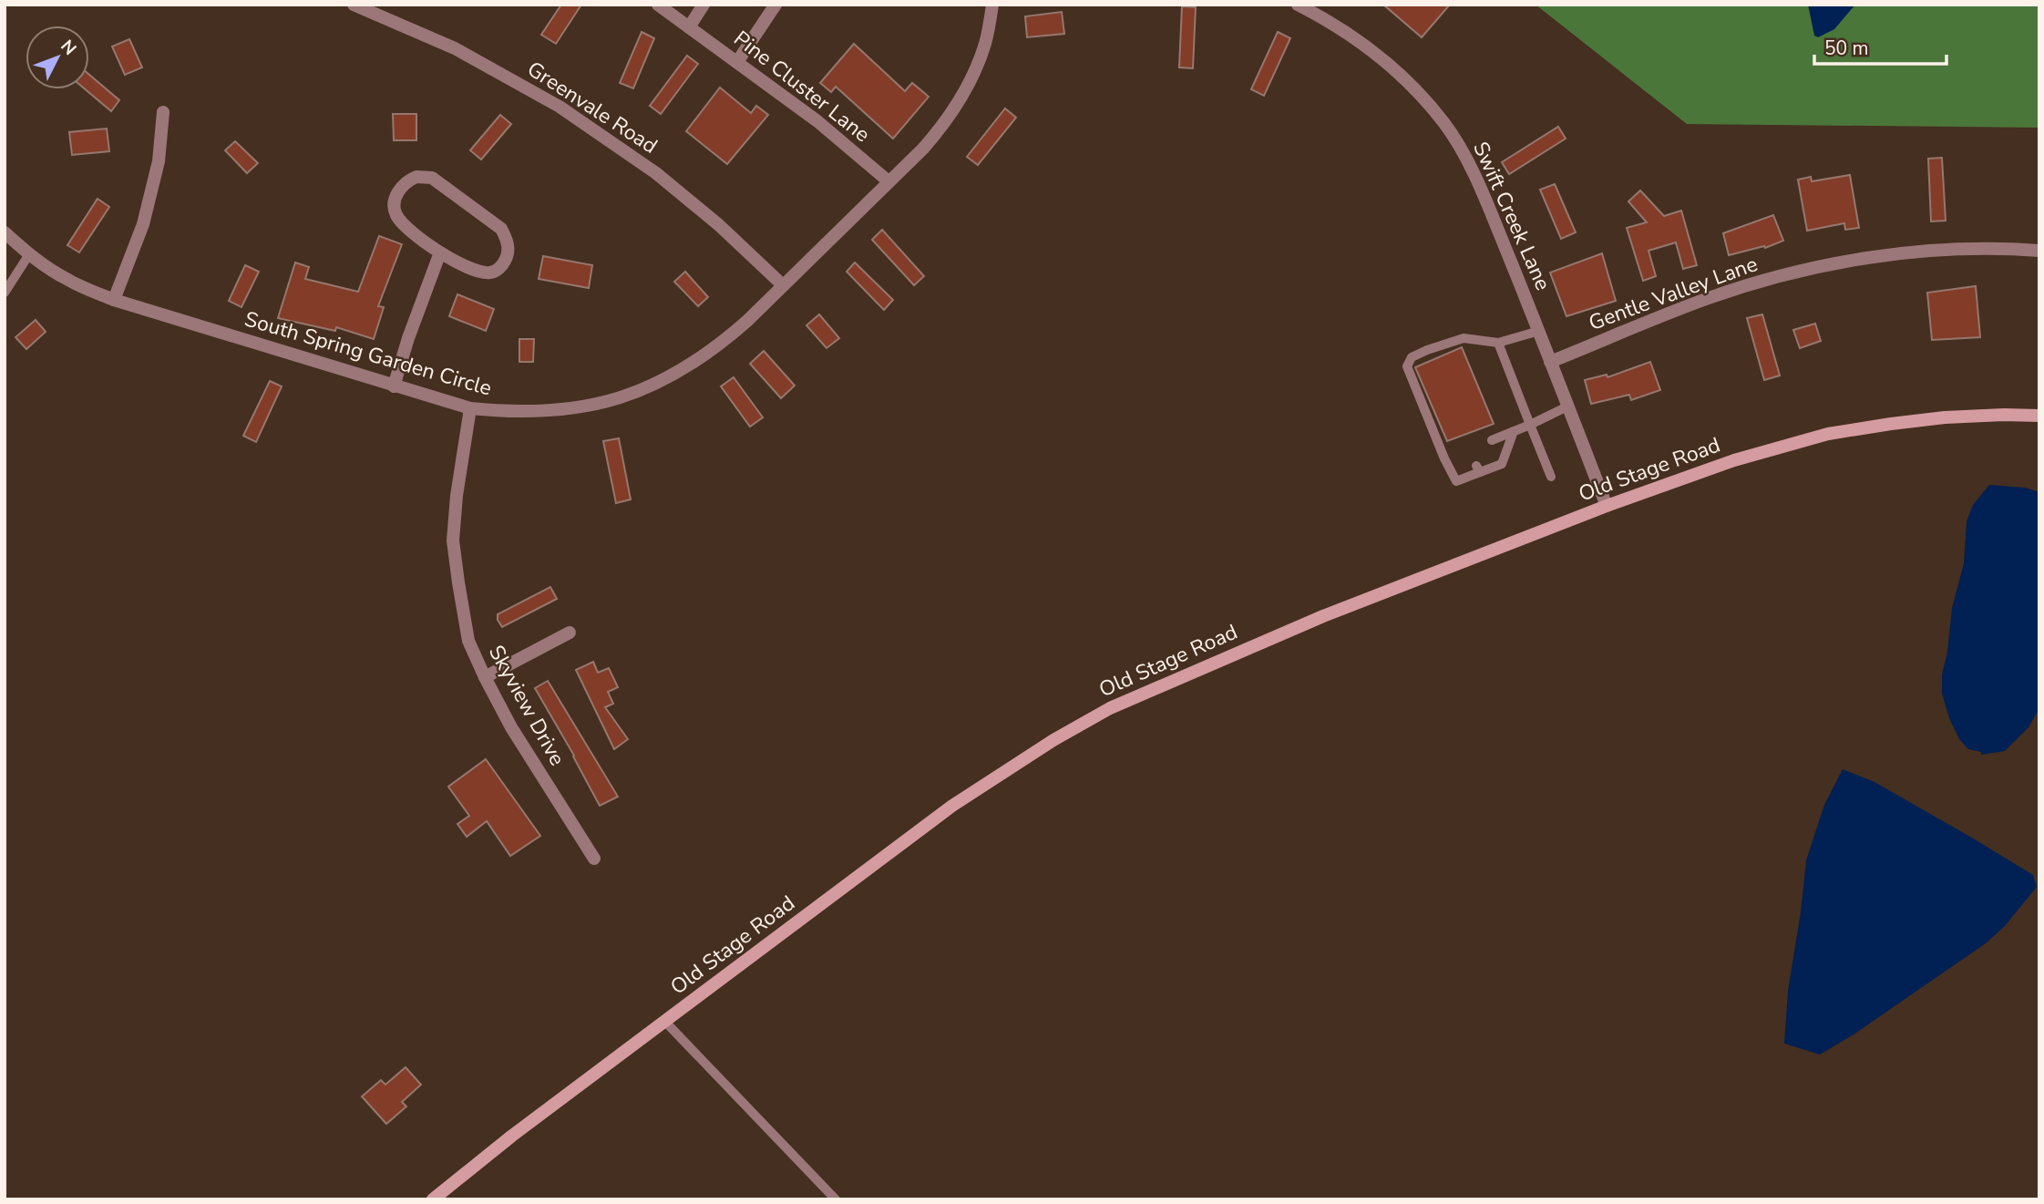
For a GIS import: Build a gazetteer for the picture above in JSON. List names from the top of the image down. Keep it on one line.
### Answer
{"streets":{"main road":["Old Stage Road"],"street":["Pine Cluster Lane","Greenvale Road","Swift Creek Lane","Gentle Valley Lane","South Spring Garden Circle","Skyview Drive"]},"crossings":[["Pine Cluster Lane","South Spring Garden Circle"],["Greenvale Road","South Spring Garden Circle"],["Swift Creek Lane","Gentle Valley Lane"],["Swift Creek Lane","Old Stage Road"],["South Spring Garden Circle","Skyview Drive"]],"scale_bar":"50 m","north":"top right"}
